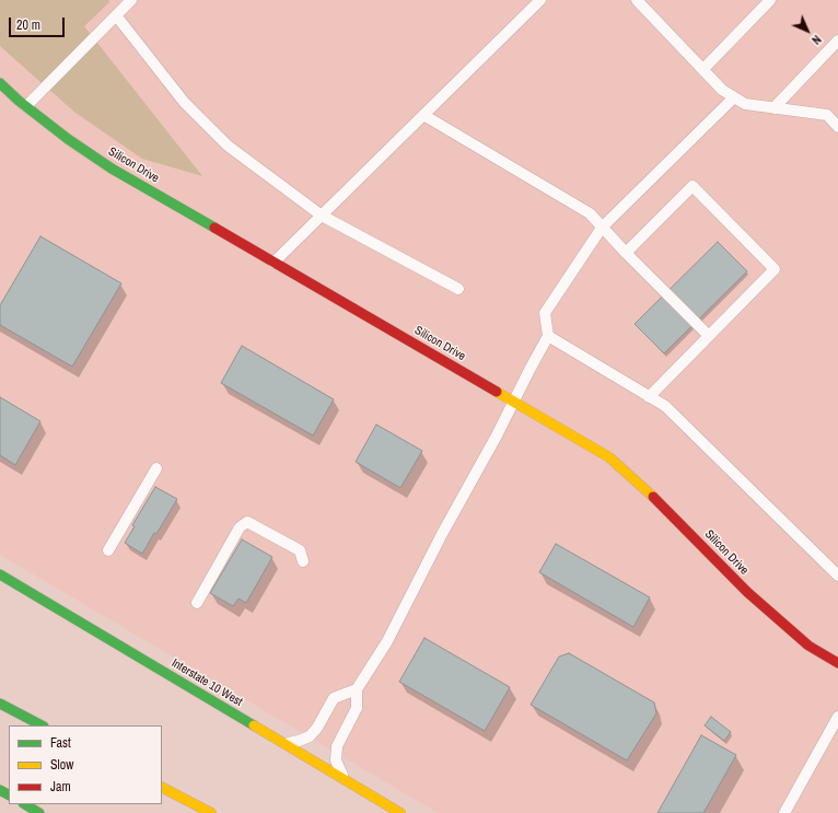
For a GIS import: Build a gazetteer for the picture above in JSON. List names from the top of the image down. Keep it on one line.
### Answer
{"streets":{"main road":["Silicon Drive","Interstate 10 West"]},"legend":["Fast","Slow","Jam"],"scale_bar":"20 m","north":"bottom right"}
